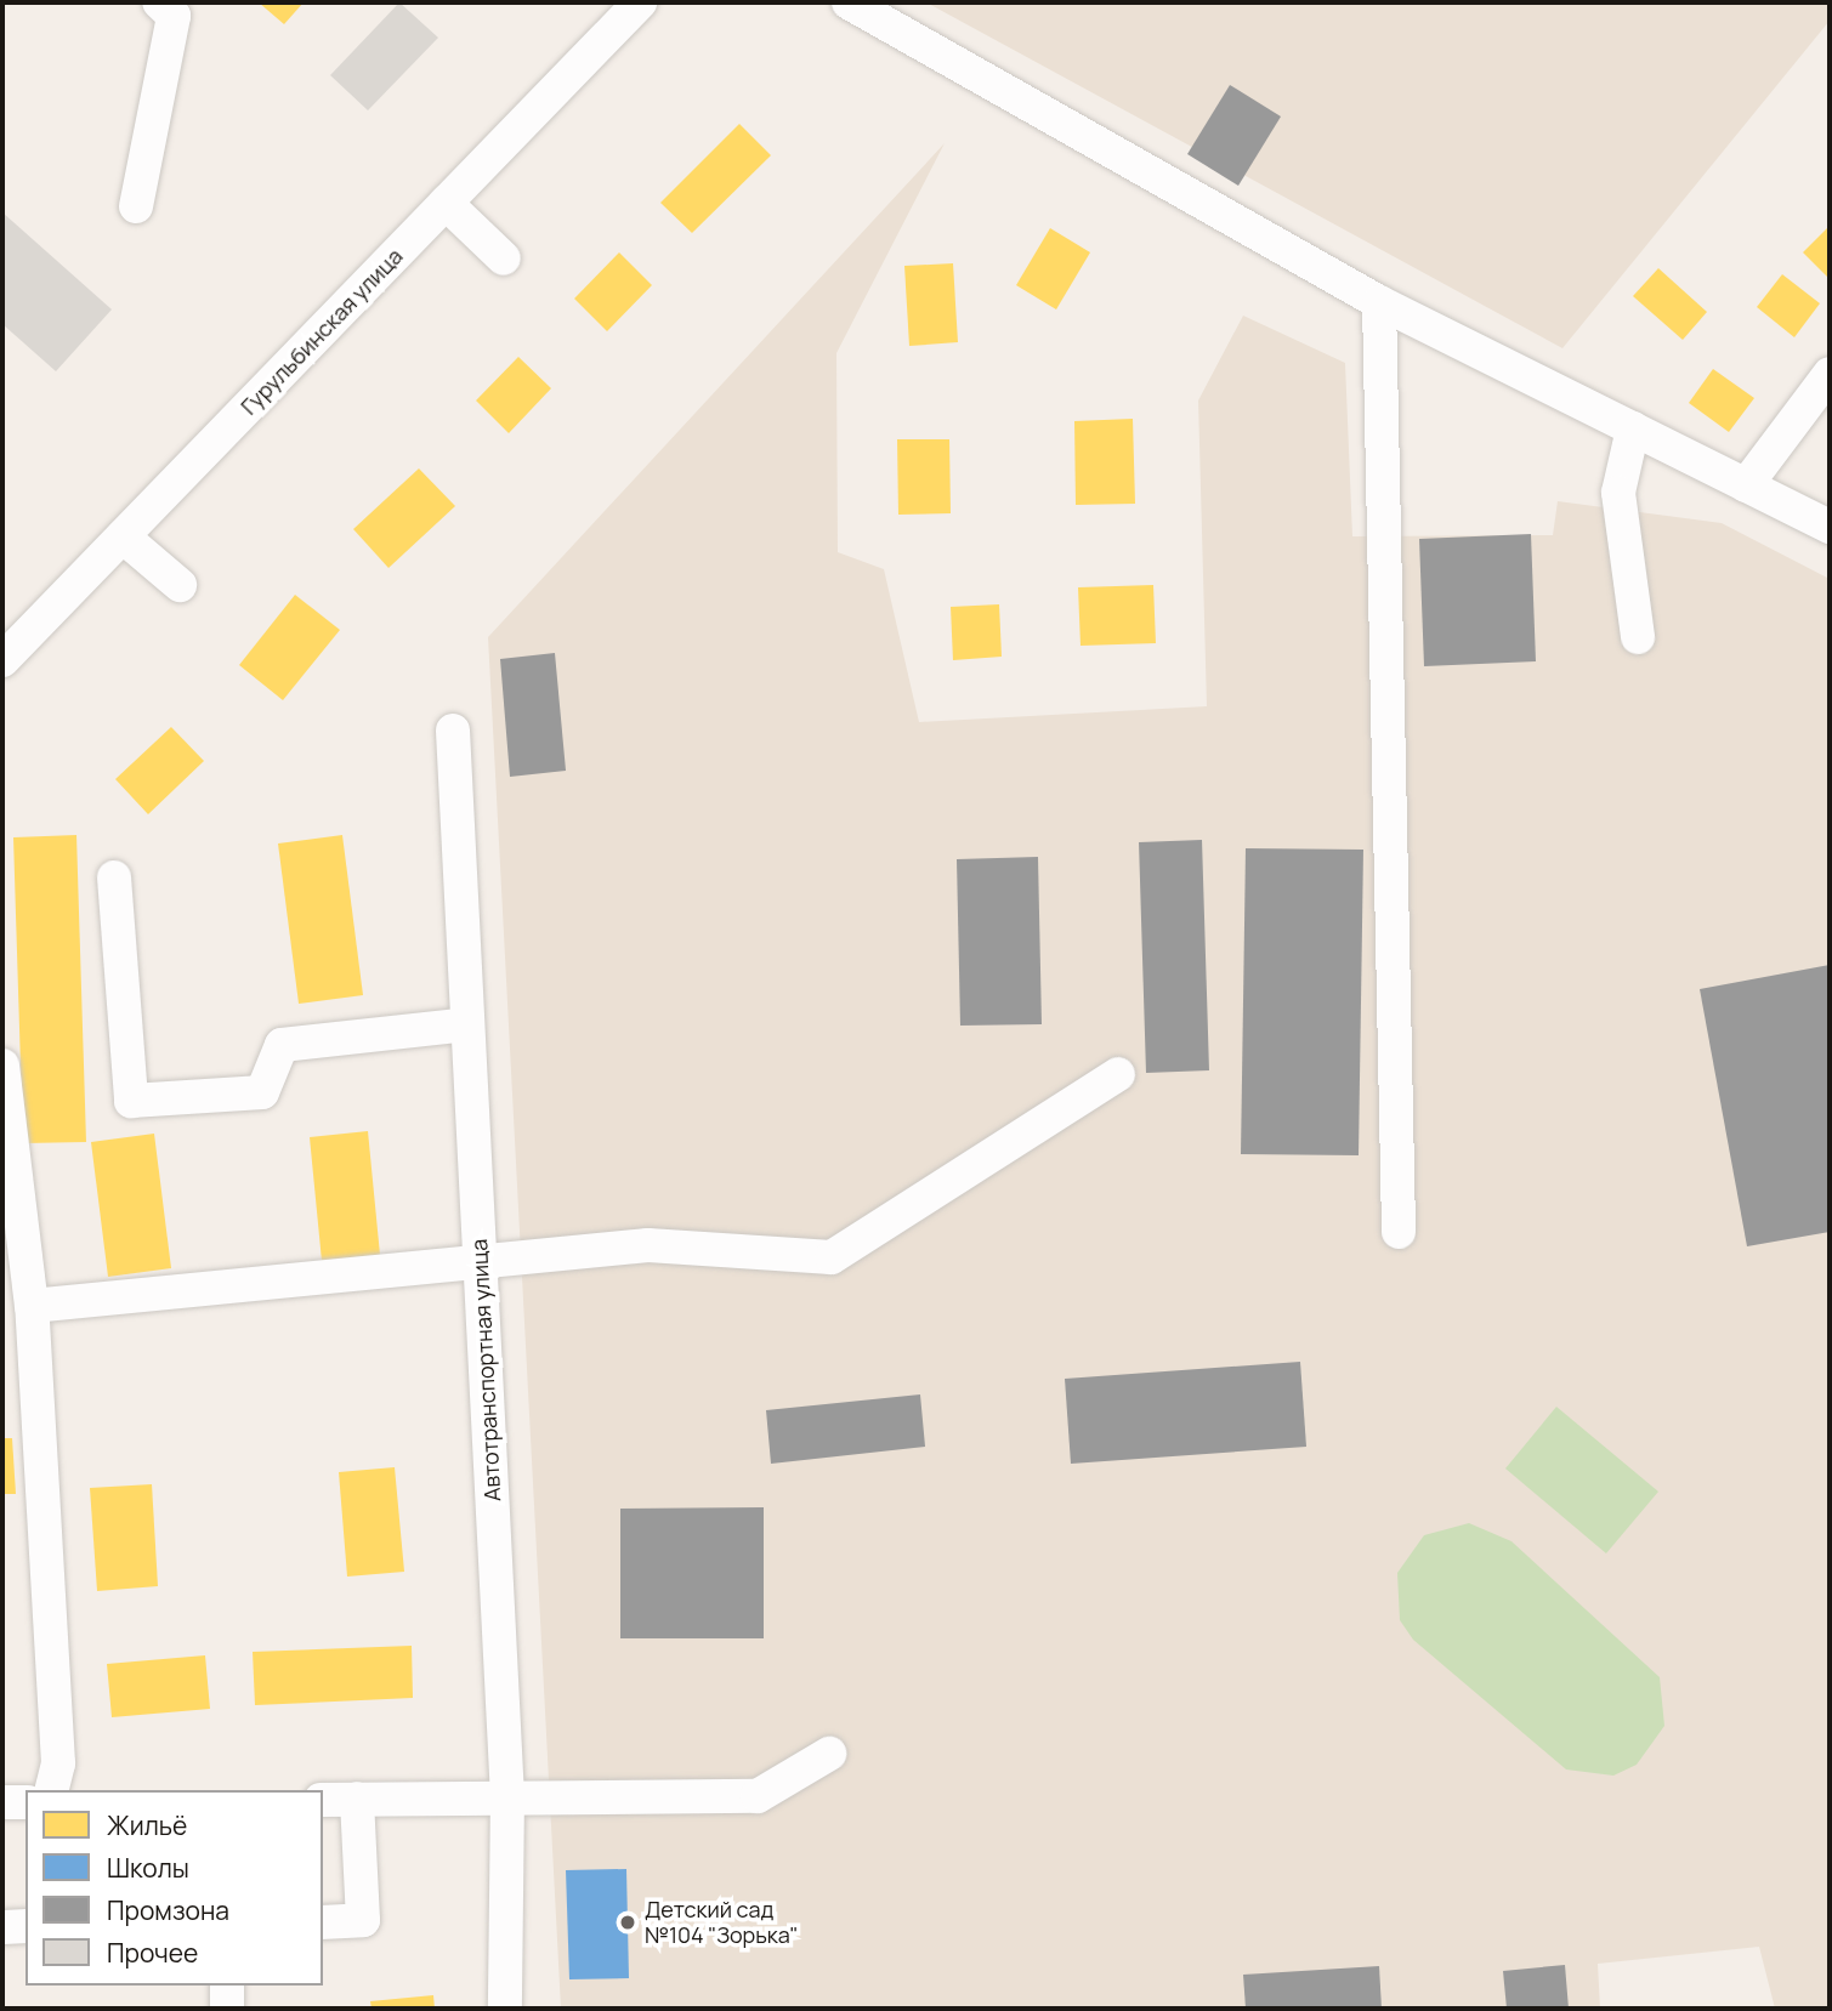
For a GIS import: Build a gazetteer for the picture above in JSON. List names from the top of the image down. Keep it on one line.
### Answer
{"streets":{"street":["Гурульбинская улица","Автотранспортная улица"]},"places":["Детский сад №104 \"Зорька\""],"legend":["Жильё","Школы","Промзона","Прочее"]}
